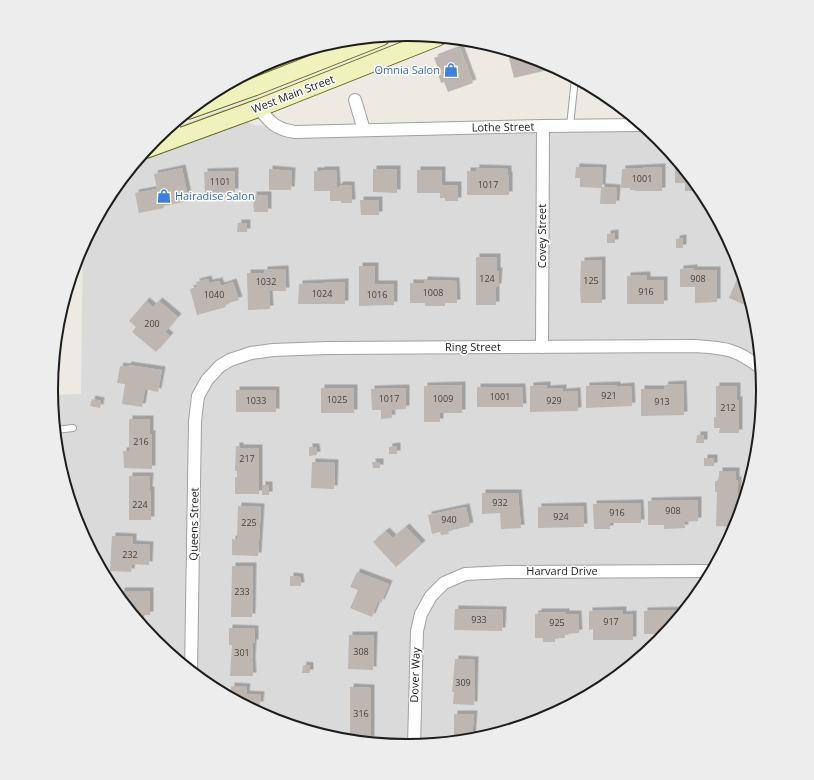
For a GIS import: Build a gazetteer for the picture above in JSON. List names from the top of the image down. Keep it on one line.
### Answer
{"streets":{"main road":["West Main Street"],"street":["Lothe Street","Covey Street","Ring Street","Queens Street","Harvard Drive","Dover Way"]},"crossings":[["West Main Street","Lothe Street"],["Lothe Street","Covey Street"],["Covey Street","Ring Street"],["Ring Street","Queens Street"],["Harvard Drive","Dover Way"]],"places":{"shop":["Omnia Salon","Hairadise Salon"]},"house_numbers":["1001","1101","1017","124","908","125","1032","916","1008","1024","1040","1016","200","921","1001","1017","1009","1025","1033","929","913","212","216","217","932","224","908","916","924","940","225","232","233","933","917","925","308","301","309","316"]}
